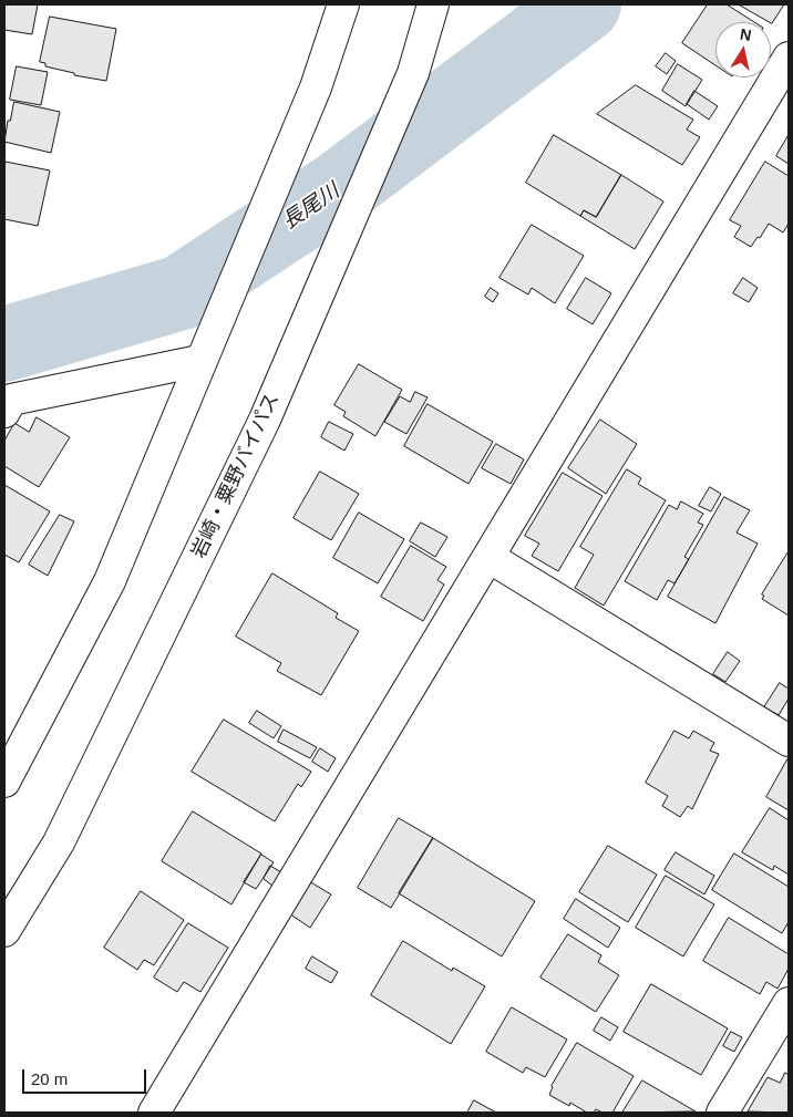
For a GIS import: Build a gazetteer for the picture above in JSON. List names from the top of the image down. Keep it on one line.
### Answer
{"streets":{"main road":["岩崎・粟野バイパス"]},"water":["長尾川"],"scale_bar":"20 m","north":"top"}
